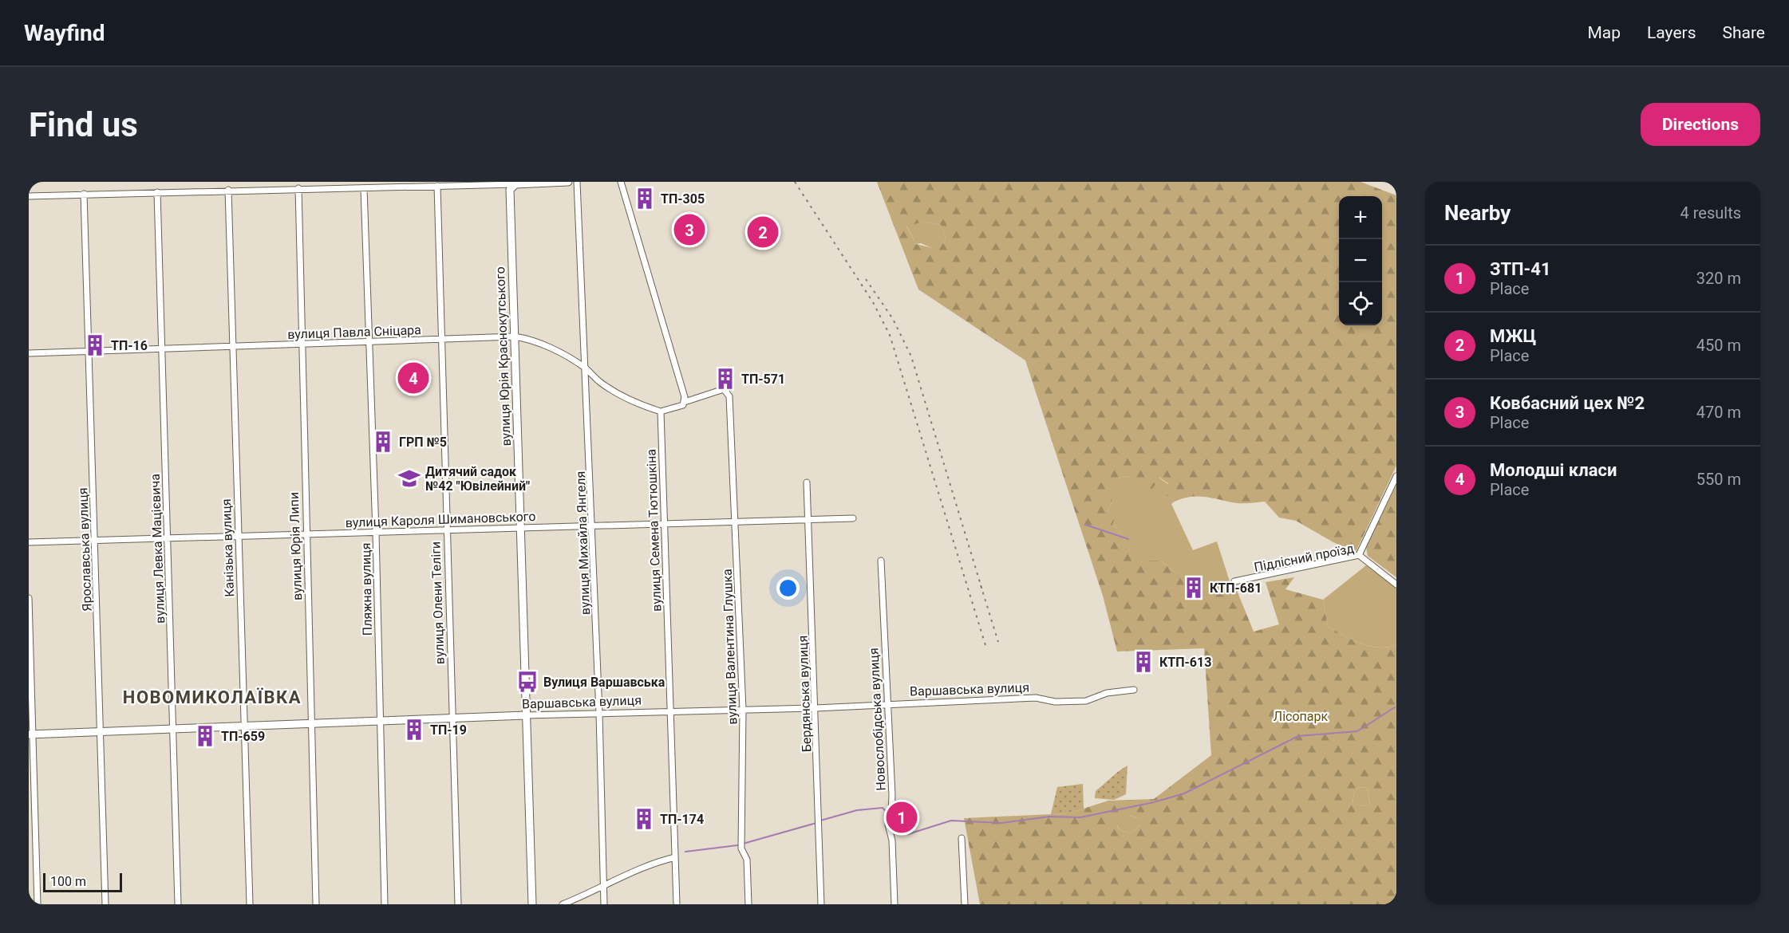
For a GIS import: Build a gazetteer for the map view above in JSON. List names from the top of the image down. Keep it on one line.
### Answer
{"streets":{"street":["вулиця Павла Сніцара","вулиця Юрія Краснокутського","вулиця Кароля Шимановського","вулиця Семена Тютюшкіна","вулиця Михайла Янгеля","вулиця Юрія Липи","Канізька вулиця","вулиця Левка Мацієвича","Ярославська вулиця","Підлісний проїзд","Пляжна вулиця","вулиця Олени Теліги","вулиця Валентина Глушка","Варшавська вулиця","Бердянська вулиця","Новослобідська вулиця"]},"crossings":[["вулиця Павла Сніцара","вулиця Юрія Краснокутського"],["вулиця Павла Сніцара","вулиця Семена Тютюшкіна"],["вулиця Павла Сніцара","вулиця Михайла Янгеля"],["вулиця Павла Сніцара","вулиця Юрія Липи"],["вулиця Павла Сніцара","Канізька вулиця"],["вулиця Павла Сніцара","вулиця Левка Мацієвича"],["вулиця Павла Сніцара","Ярославська вулиця"],["вулиця Павла Сніцара","Пляжна вулиця"],["вулиця Павла Сніцара","вулиця Олени Теліги"],["вулиця Юрія Краснокутського","вулиця Кароля Шимановського"],["вулиця Юрія Краснокутського","Варшавська вулиця"],["вулиця Кароля Шимановського","вулиця Семена Тютюшкіна"],["вулиця Кароля Шимановського","вулиця Михайла Янгеля"],["вулиця Кароля Шимановського","вулиця Юрія Липи"],["вулиця Кароля Шимановського","Канізька вулиця"],["вулиця Кароля Шимановського","вулиця Левка Мацієвича"],["вулиця Кароля Шимановського","Ярославська вулиця"],["вулиця Кароля Шимановського","Пляжна вулиця"],["вулиця Кароля Шимановського","вулиця Олени Теліги"],["вулиця Кароля Шимановського","вулиця Валентина Глушка"],["вулиця Кароля Шимановського","Бердянська вулиця"],["вулиця Семена Тютюшкіна","Варшавська вулиця"],["вулиця Михайла Янгеля","Варшавська вулиця"],["вулиця Юрія Липи","Варшавська вулиця"],["Канізька вулиця","Варшавська вулиця"],["вулиця Левка Мацієвича","Варшавська вулиця"],["Ярославська вулиця","Варшавська вулиця"],["Пляжна вулиця","Варшавська вулиця"],["вулиця Олени Теліги","Варшавська вулиця"],["вулиця Валентина Глушка","Варшавська вулиця"],["Варшавська вулиця","Бердянська вулиця"],["Варшавська вулиця","Новослобідська вулиця"]],"districts":["НОВОМИКОЛАЇВКА"],"parks":["Лісопарк"],"places":{"building":["ТП-305","ТП-16","ТП-571","ГРП №5","КТП-681","КТП-613","ТП-19","ТП-659","ТП-174"],"school or university":["Дитячий садок №42 \"Ювілейний\""],"bus stop":["Вулиця Варшавська"]},"scale_bar":"100 m","page":{"header":"Wayfind","nav":["Map","Layers","Share"],"buttons":"Directions","title":"Find us","heading":["Nearby","4 results"],"map_buttons":["+","−"],"pins":["3","2","4","1"],"list":[{"mark":"1","name":"ЗТП-41","note":"Place","value":"320 m"},{"mark":"2","name":"МЖЦ","note":"Place","value":"450 m"},{"mark":"3","name":"Ковбасний цех №2","note":"Place","value":"470 m"},{"mark":"4","name":"Молодші класи","note":"Place","value":"550 m"}],"scale":"100 m"}}
